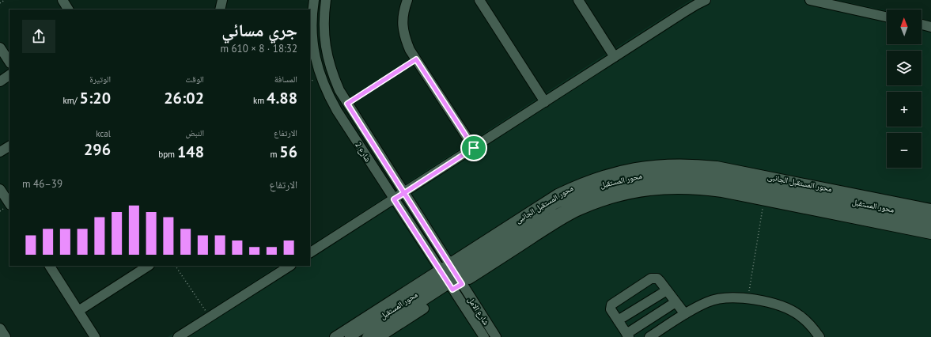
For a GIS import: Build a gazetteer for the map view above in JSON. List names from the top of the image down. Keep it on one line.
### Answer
{"streets":{"street":["شارع 2","محور المستقبل","محور المستقبل الجانبى","شارع الامل"]},"crossings":[["شارع 2","محور المستقبل"],["شارع 2","محور المستقبل الجانبى"],["شارع 2","شارع الامل"],["محور المستقبل","محور المستقبل الجانبى"],["محور المستقبل","شارع الامل"]],"north":"top","page":{"map_buttons":["+","−"],"heading":["جري مسائي","18:32 · 8 × 610 m"],"stats":[["المسافة","4.88 km"],["الوقت","26:02"],["الوتيرة","5:20 /km"],["الارتفاع","56 m"],["النبض","148 bpm"],["kcal","296"]],"chart":["الارتفاع","39–46 m"]}}
